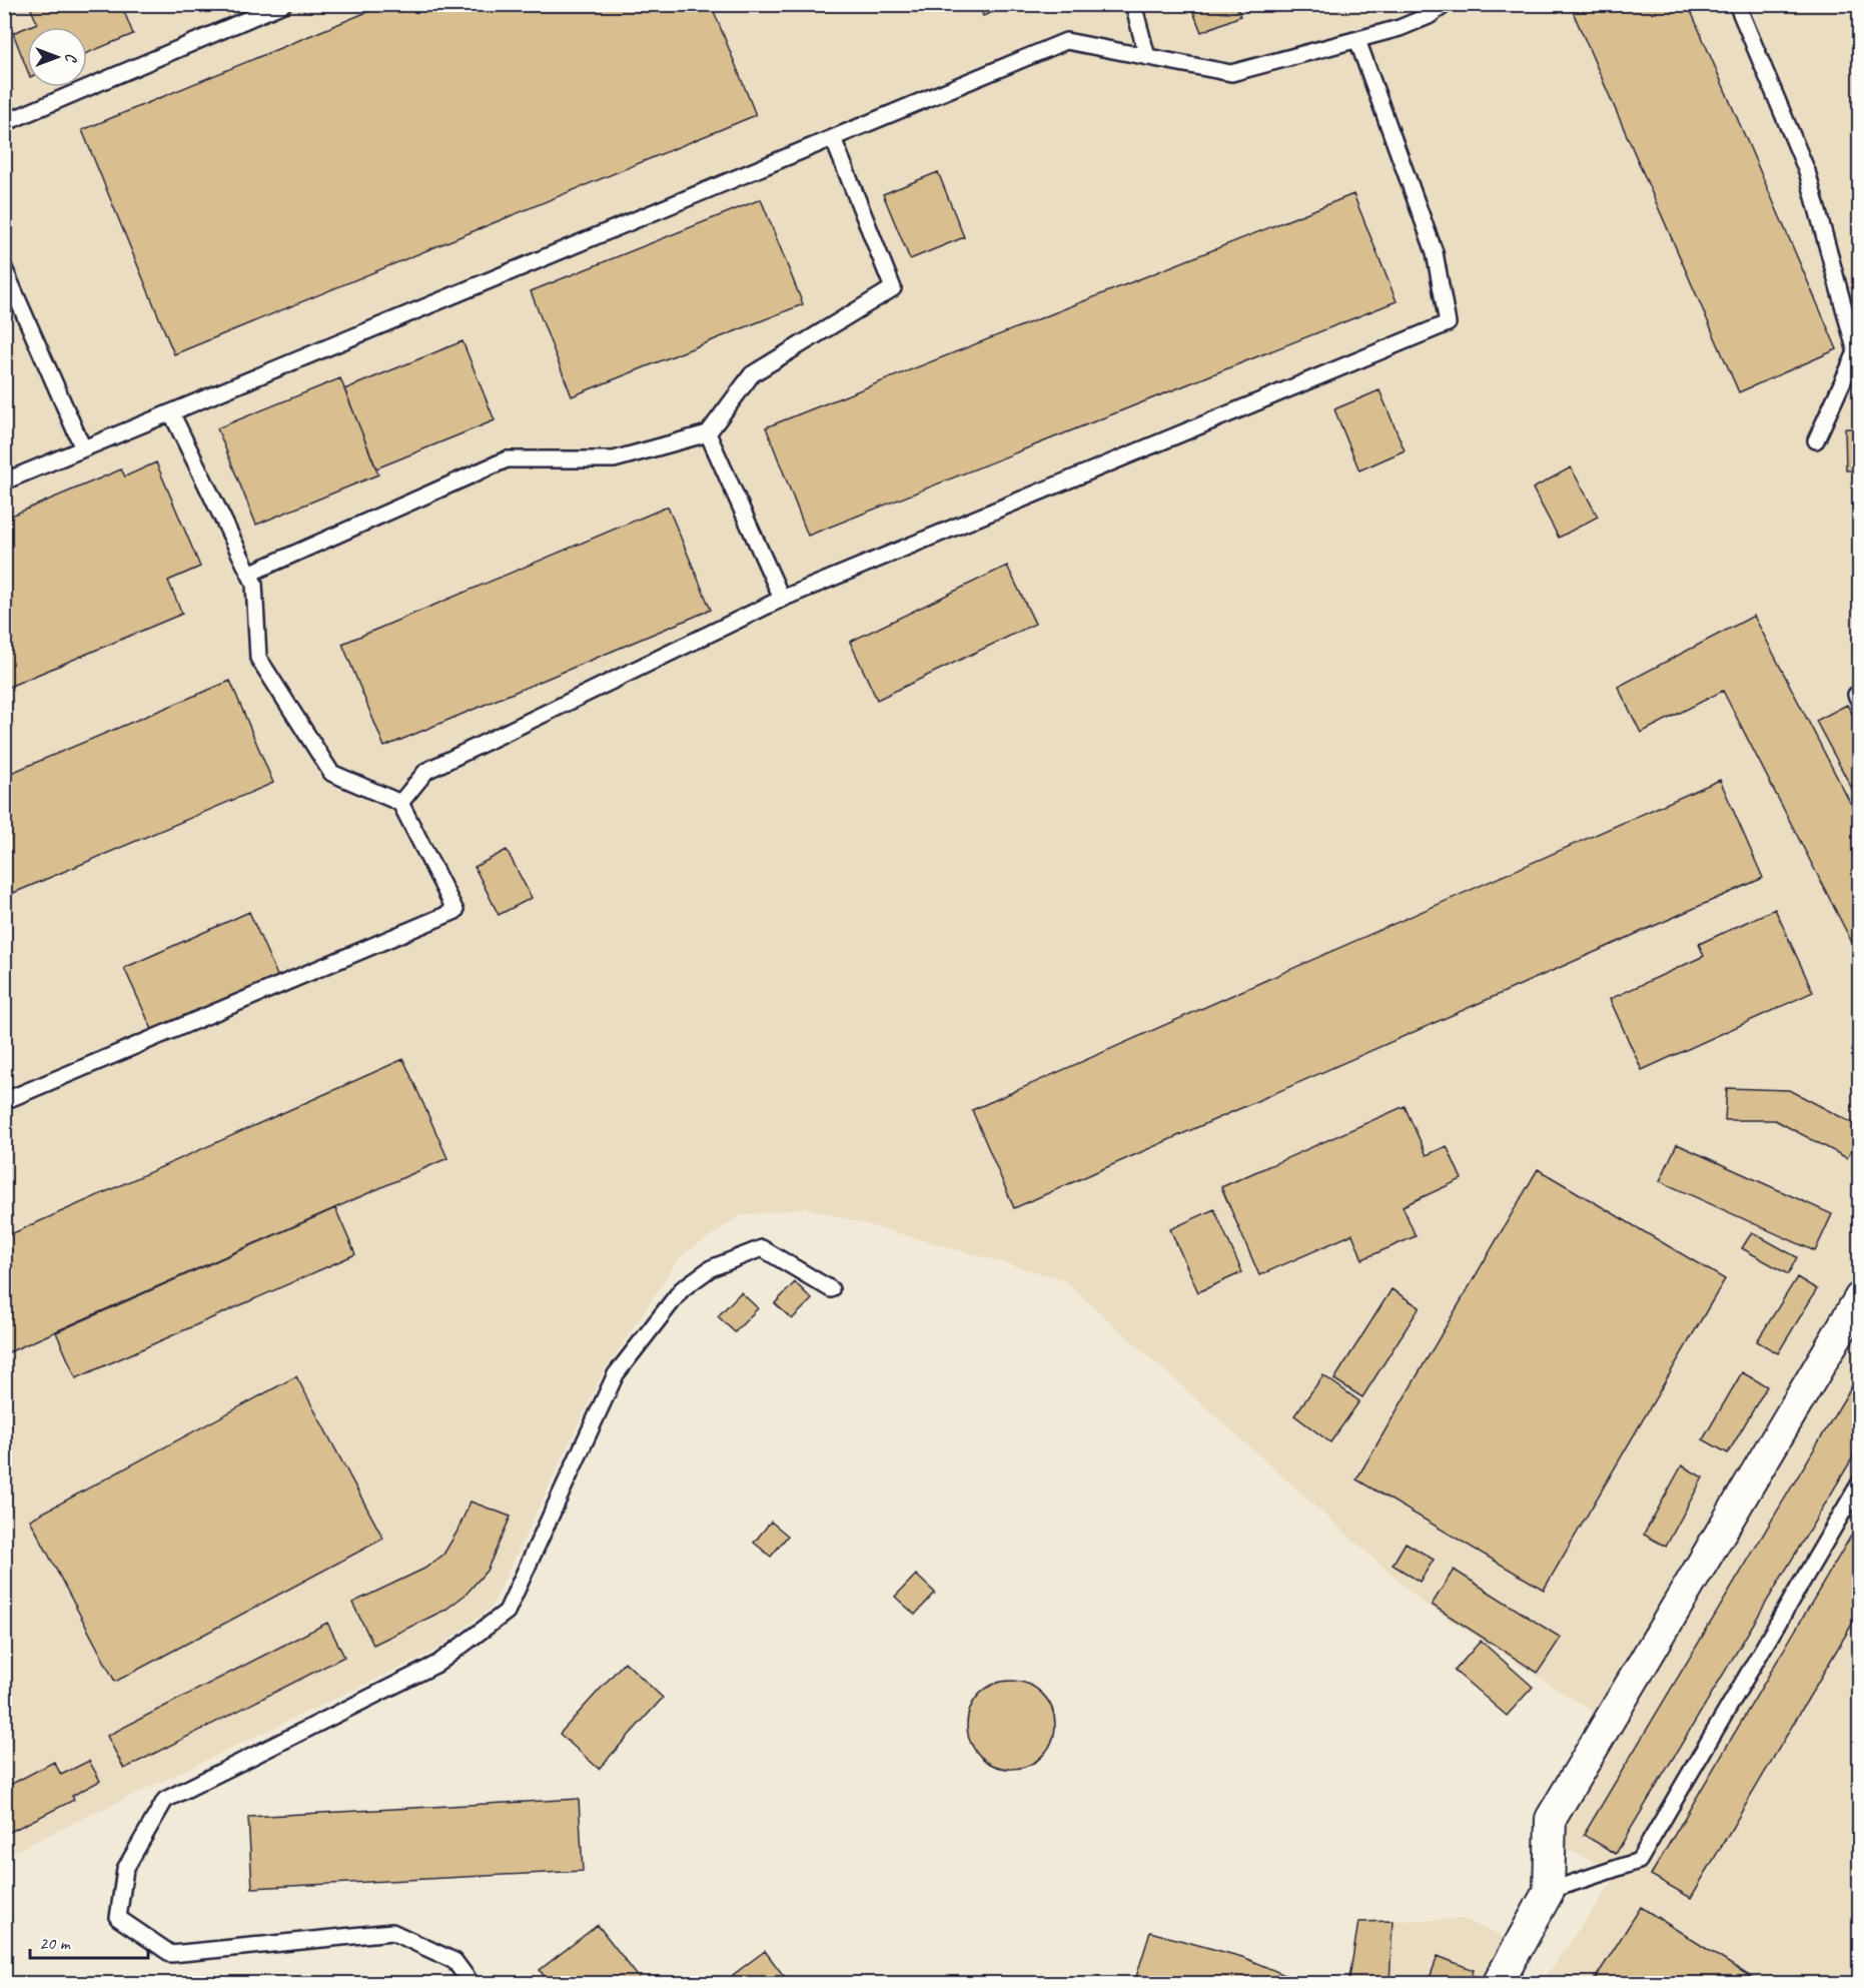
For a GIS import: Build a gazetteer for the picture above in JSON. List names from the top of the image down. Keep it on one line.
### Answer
{"scale_bar":"20 m","north":"right"}
